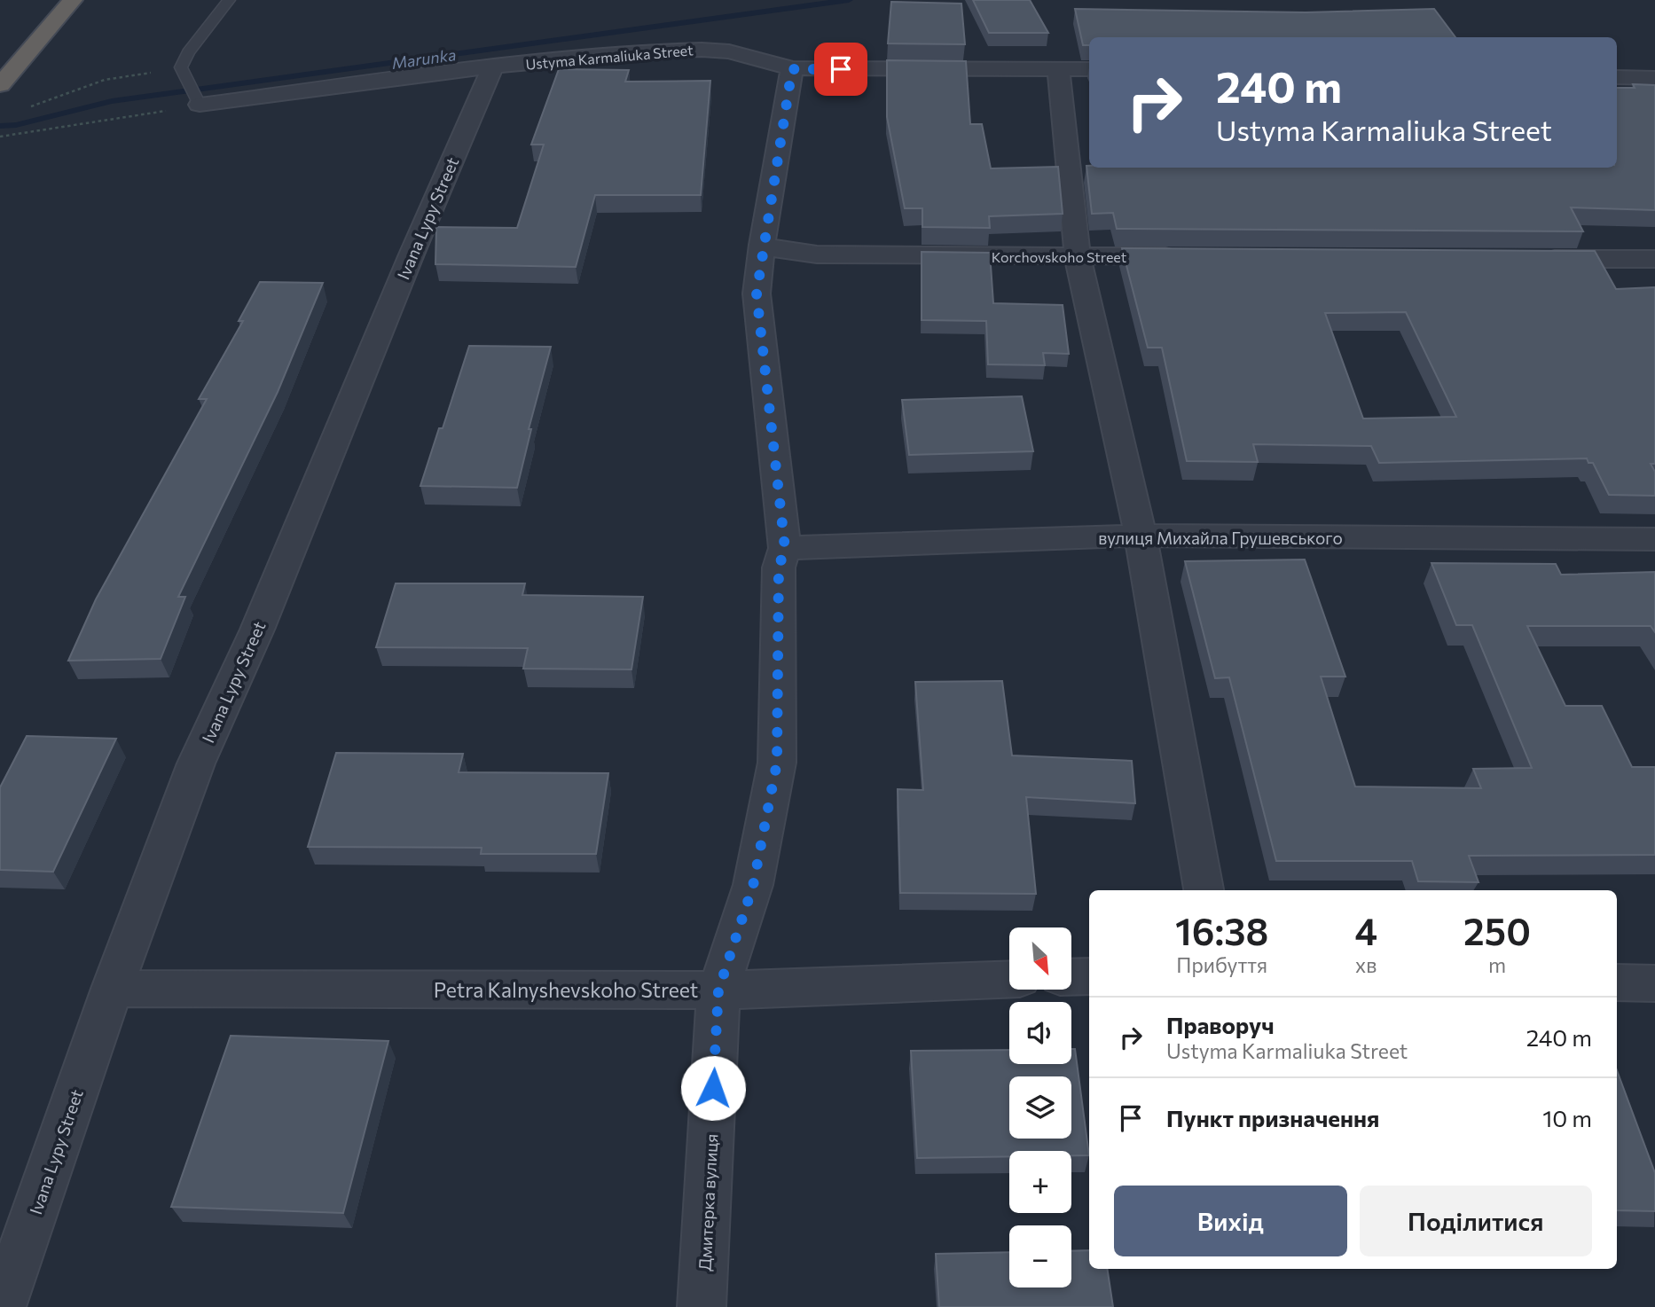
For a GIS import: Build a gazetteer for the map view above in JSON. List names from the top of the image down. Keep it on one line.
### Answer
{"streets":{"street":["Ustyma Karmaliuka Street","Ivana Lypy Street","Korchovskoho Street","вулиця Михайла Грушевського","Petra Kalnyshevskoho Street","Дмитерка вулиця"]},"crossings":[["Ustyma Karmaliuka Street","Ivana Lypy Street"],["Ustyma Karmaliuka Street","Дмитерка вулиця"],["Ivana Lypy Street","Petra Kalnyshevskoho Street"],["Korchovskoho Street","Дмитерка вулиця"],["вулиця Михайла Грушевського","Дмитерка вулиця"],["Petra Kalnyshevskoho Street","Дмитерка вулиця"]],"water":["Marunka"],"north":"bottom right","page":{"turn":["240 m","Ustyma Karmaliuka Street"],"eta":["16:38","Прибуття","4","хв","250","m"],"map_buttons":["+","−"],"list":[{"name":"Праворуч","note":"Ustyma Karmaliuka Street","value":"240 m"},{"name":"Пункт призначення","value":"10 m"}],"buttons":["Вихід","Поділитися"]}}
